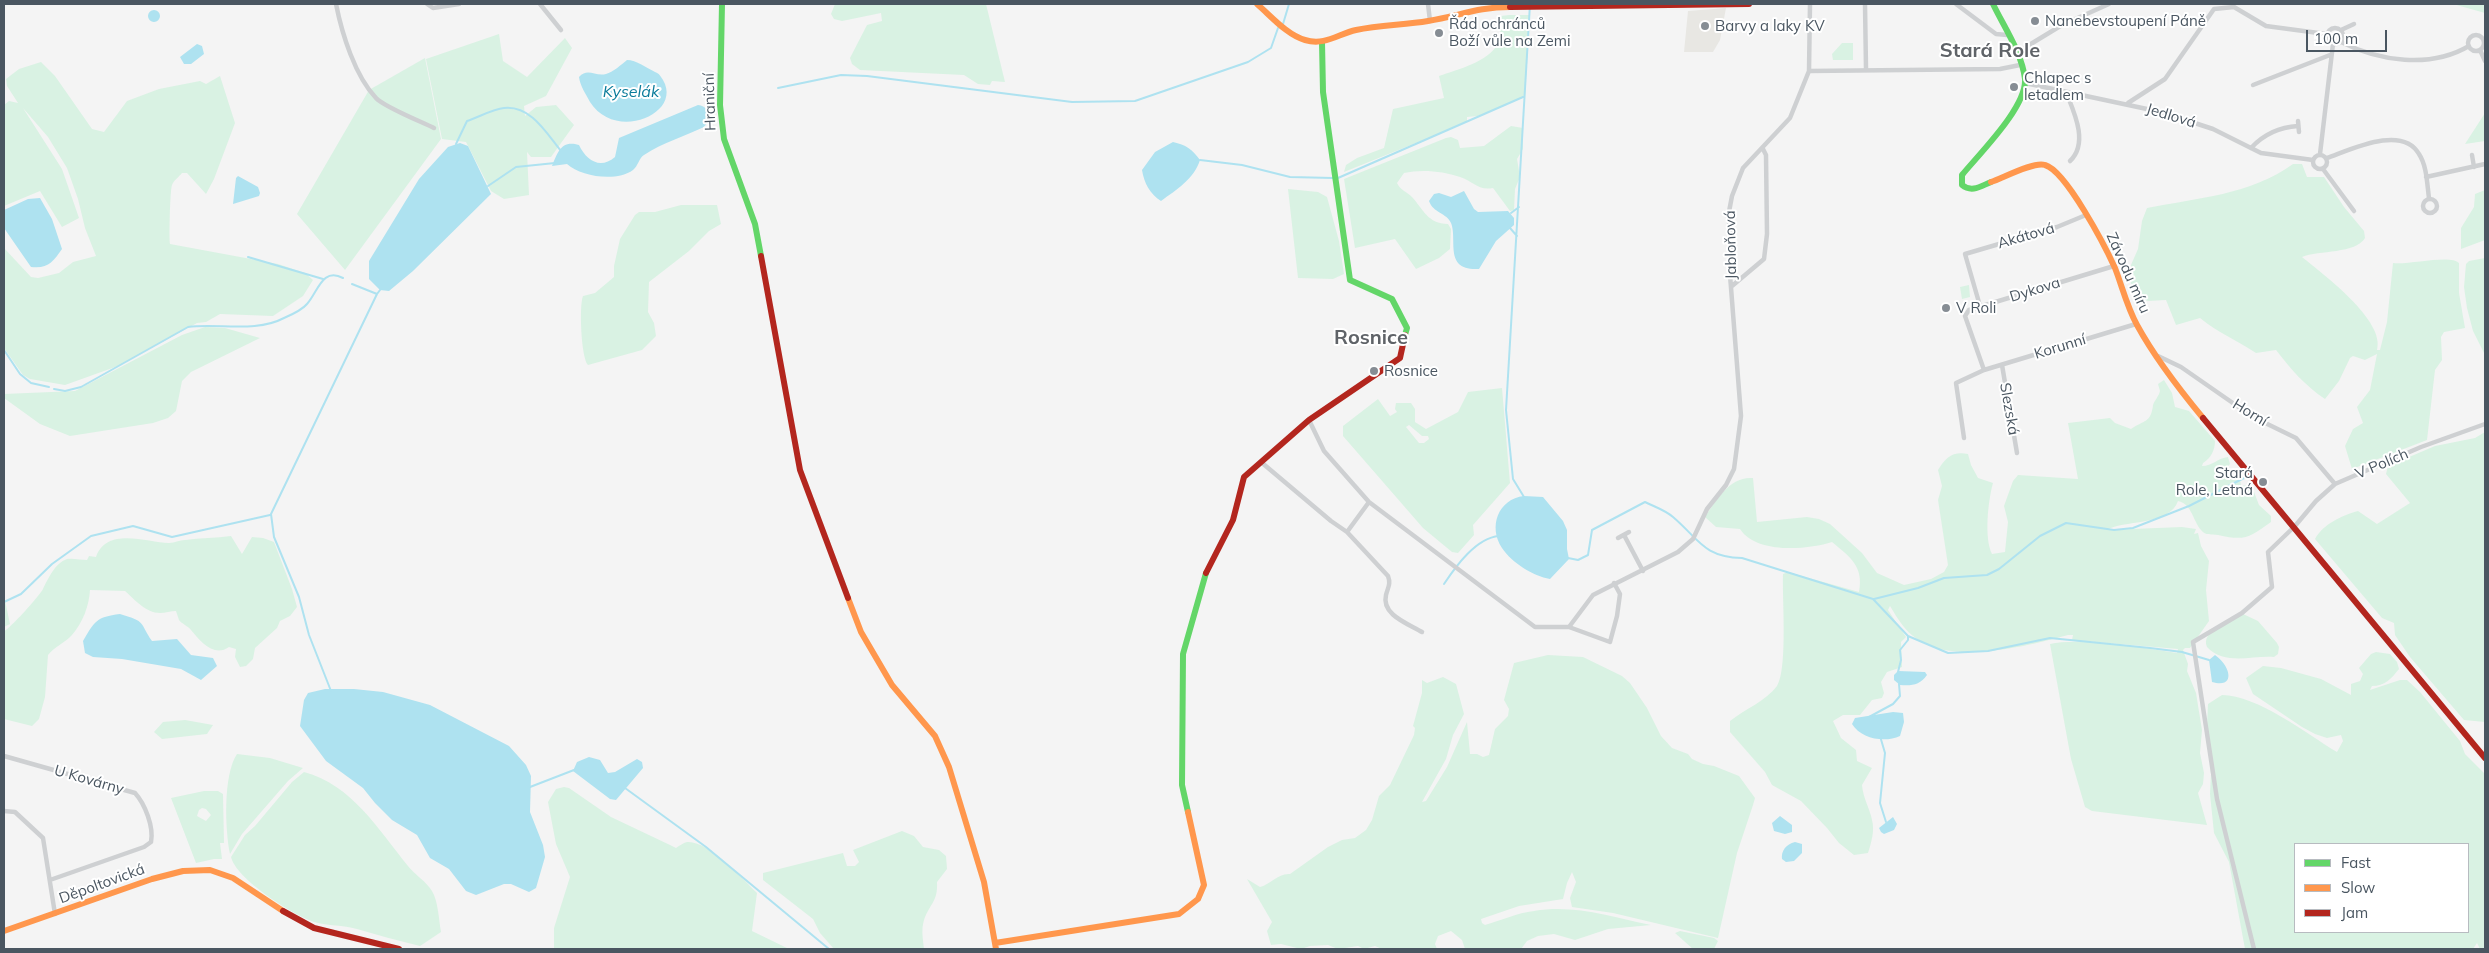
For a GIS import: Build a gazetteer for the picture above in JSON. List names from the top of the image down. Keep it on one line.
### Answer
{"streets":{"street":["Hraniční","Jedlová","Akátová","Jabloňová","Závodu míru","Dykova","Korunní","Slezská","Horní","V Polích","U Kovárny","Děpoltovická"]},"crossings":[["Jedlová","Závodu míru"],["Akátová","Závodu míru"],["Akátová","Dykova"],["Závodu míru","Dykova"],["Závodu míru","Korunní"],["Závodu míru","Horní"],["Závodu míru","V Polích"],["Korunní","Slezská"],["Horní","V Polích"]],"districts":["Stará Role","Rosnice"],"water":["Kyselák"],"places":["Nanebevstoupení Páně","Barvy a laky KV","Řád ochránců Boží vůle na Zemi","Chlapec s letadlem","V Roli","Rosnice","Stará Role, Letná"],"legend":["Fast","Slow","Jam"],"scale_bar":"100 m"}
